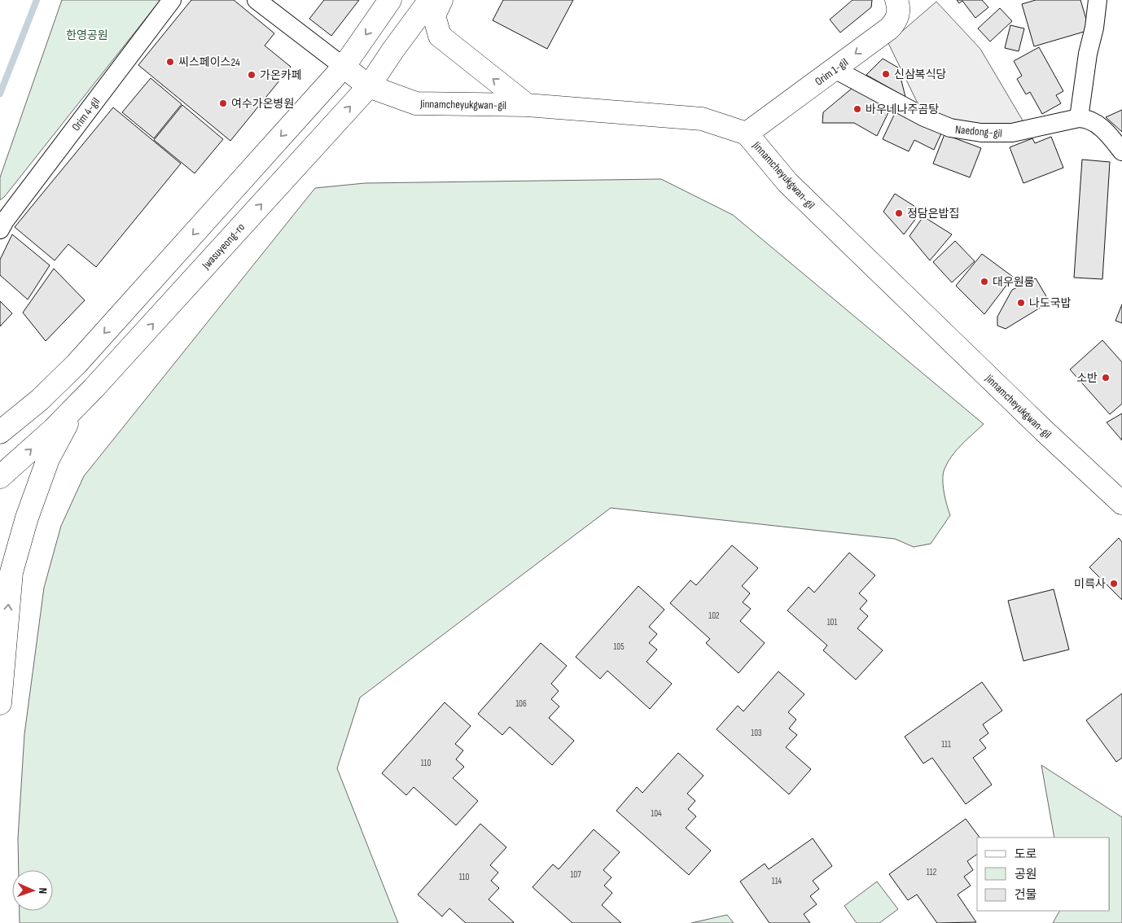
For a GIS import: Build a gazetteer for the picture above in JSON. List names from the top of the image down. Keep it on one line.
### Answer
{"streets":{"main road":["Orim 1-gil","Jinnamcheyukgwan-gil","Jwasuyeong-ro"],"street":["Orim 4-gil","Naedong-gil"]},"crossings":[["Orim 1-gil","Jinnamcheyukgwan-gil"],["Orim 1-gil","Naedong-gil"],["Jinnamcheyukgwan-gil","Jwasuyeong-ro"]],"one_way":["Orim 1-gil"],"parks":["한영공원"],"places":["씨스페이스24","신삼복식당","가온카페","여수가온병원","바우네나주곰탕","정담은밥집","대우원룸","나도국밥","소반","미륵사"],"house_numbers":["102","101","105","106","103","111","110","104","112","107","110","114"],"legend":["도로","공원","건물"],"north":"right"}
